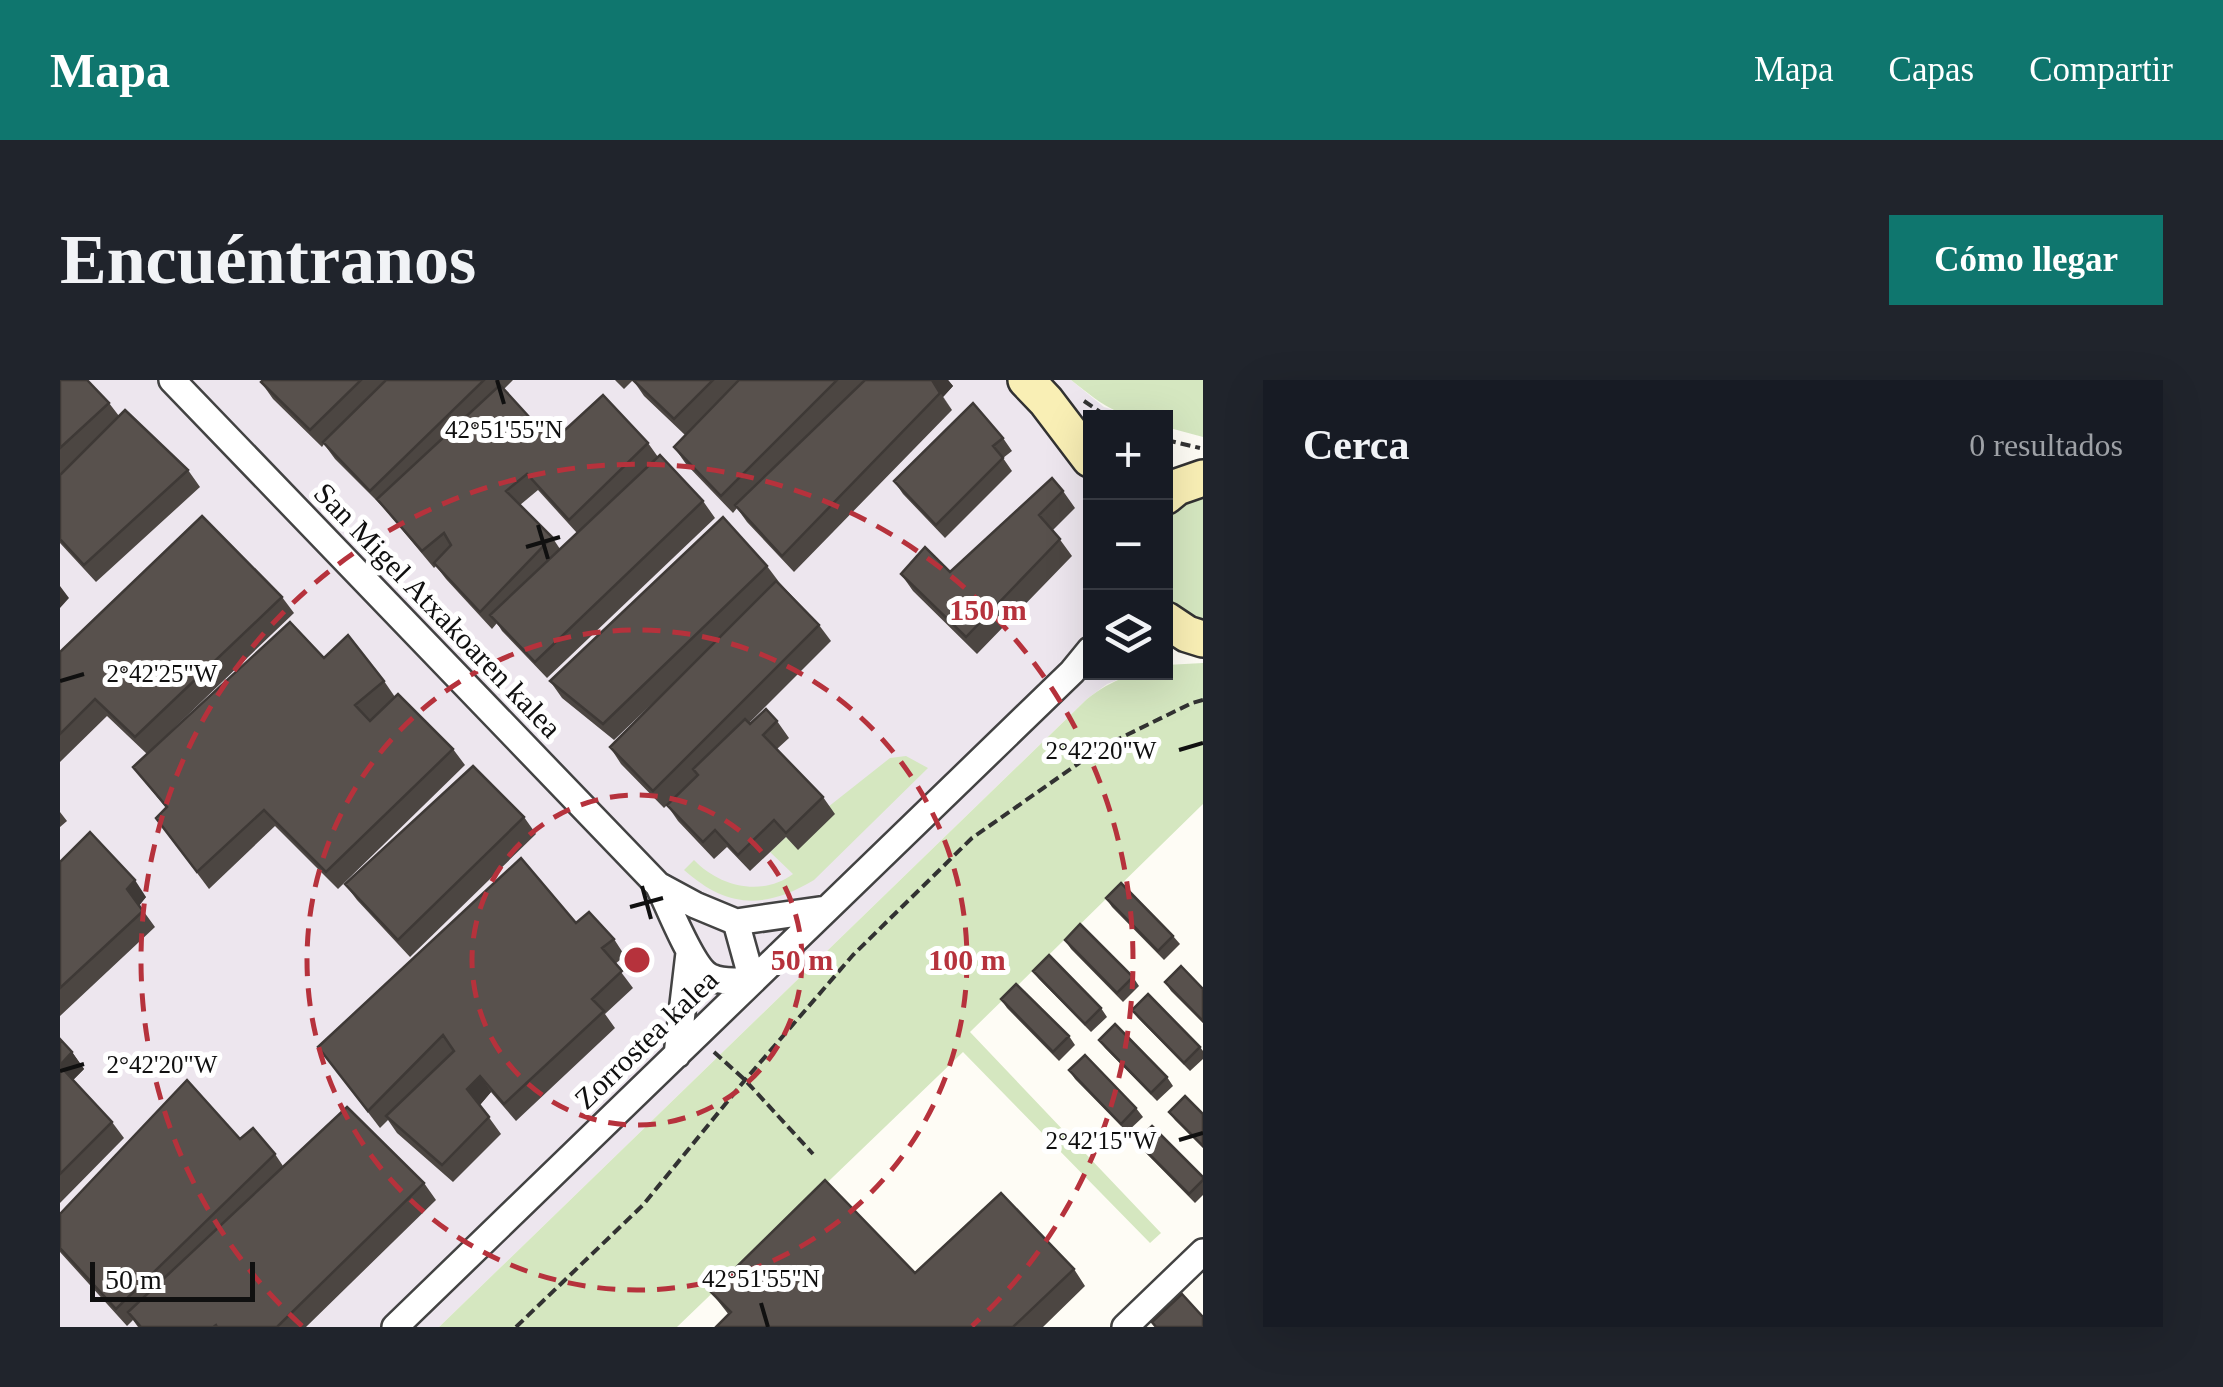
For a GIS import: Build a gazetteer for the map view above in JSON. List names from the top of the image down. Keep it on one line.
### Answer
{"streets":{"street":["San Migel Atxakoaren kalea","Zorrostea kalea"]},"crossings":[["San Migel Atxakoaren kalea","Zorrostea kalea"]],"scale_bar":"50 m","page":{"header":"Mapa","nav":["Mapa","Capas","Compartir"],"buttons":"Cómo llegar","title":"Encuéntranos","heading":["Cerca","0 resultados"],"map_buttons":["+","−"],"scale":"50 m"},"coordinates":["42°51'55\"N","2°42'25\"W","2°42'20\"W","2°42'15\"W"],"rings":["150 m","50 m","100 m"]}
